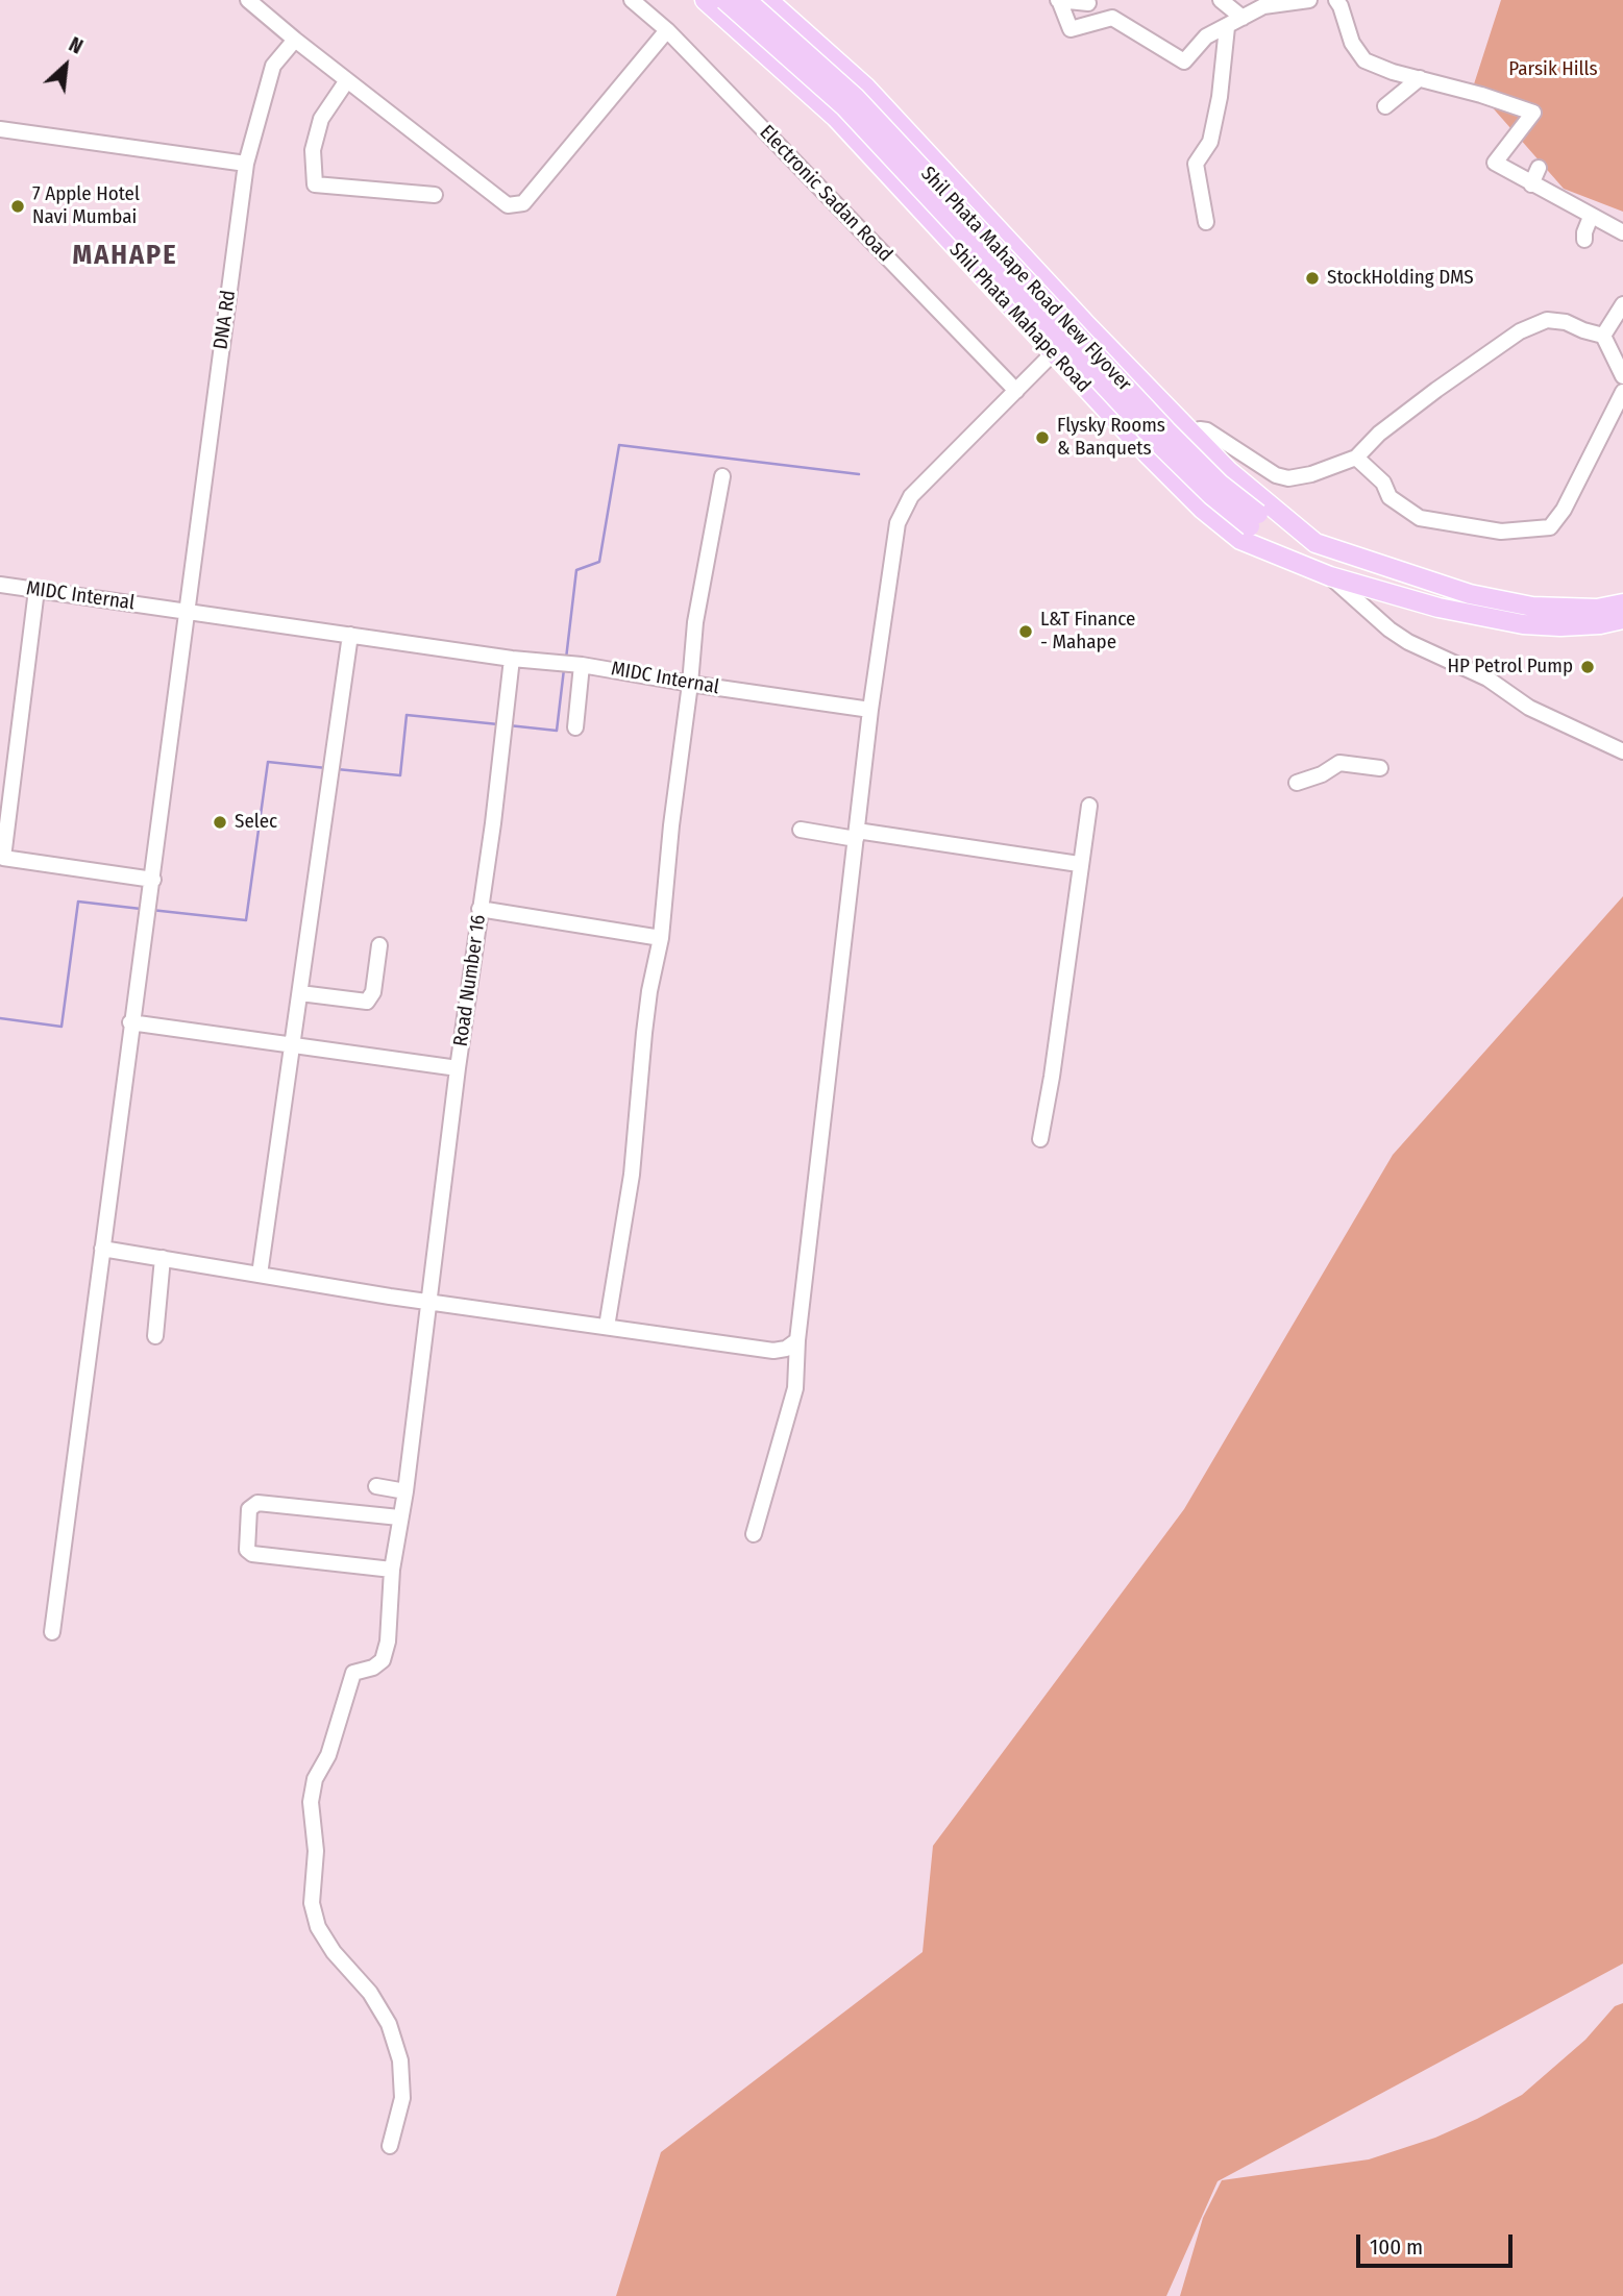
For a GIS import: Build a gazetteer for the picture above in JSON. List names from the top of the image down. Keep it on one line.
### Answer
{"streets":{"main road":["Shil Phata Mahape Road New Flyover","Shil Phata Mahape Road"],"street":["Electronic Sadan Road","DNA Rd","MIDC Internal","Road Number 16"]},"crossings":[["Shil Phata Mahape Road New Flyover","Shil Phata Mahape Road"],["DNA Rd","MIDC Internal"],["MIDC Internal","Road Number 16"]],"districts":["MAHAPE"],"parks":["Parsik Hills"],"places":["7 Apple Hotel Navi Mumbai","StockHolding DMS","Flysky Rooms & Banquets","L&T Finance - Mahape","HP Petrol Pump","Selec"],"scale_bar":"100 m","north":"top right"}
